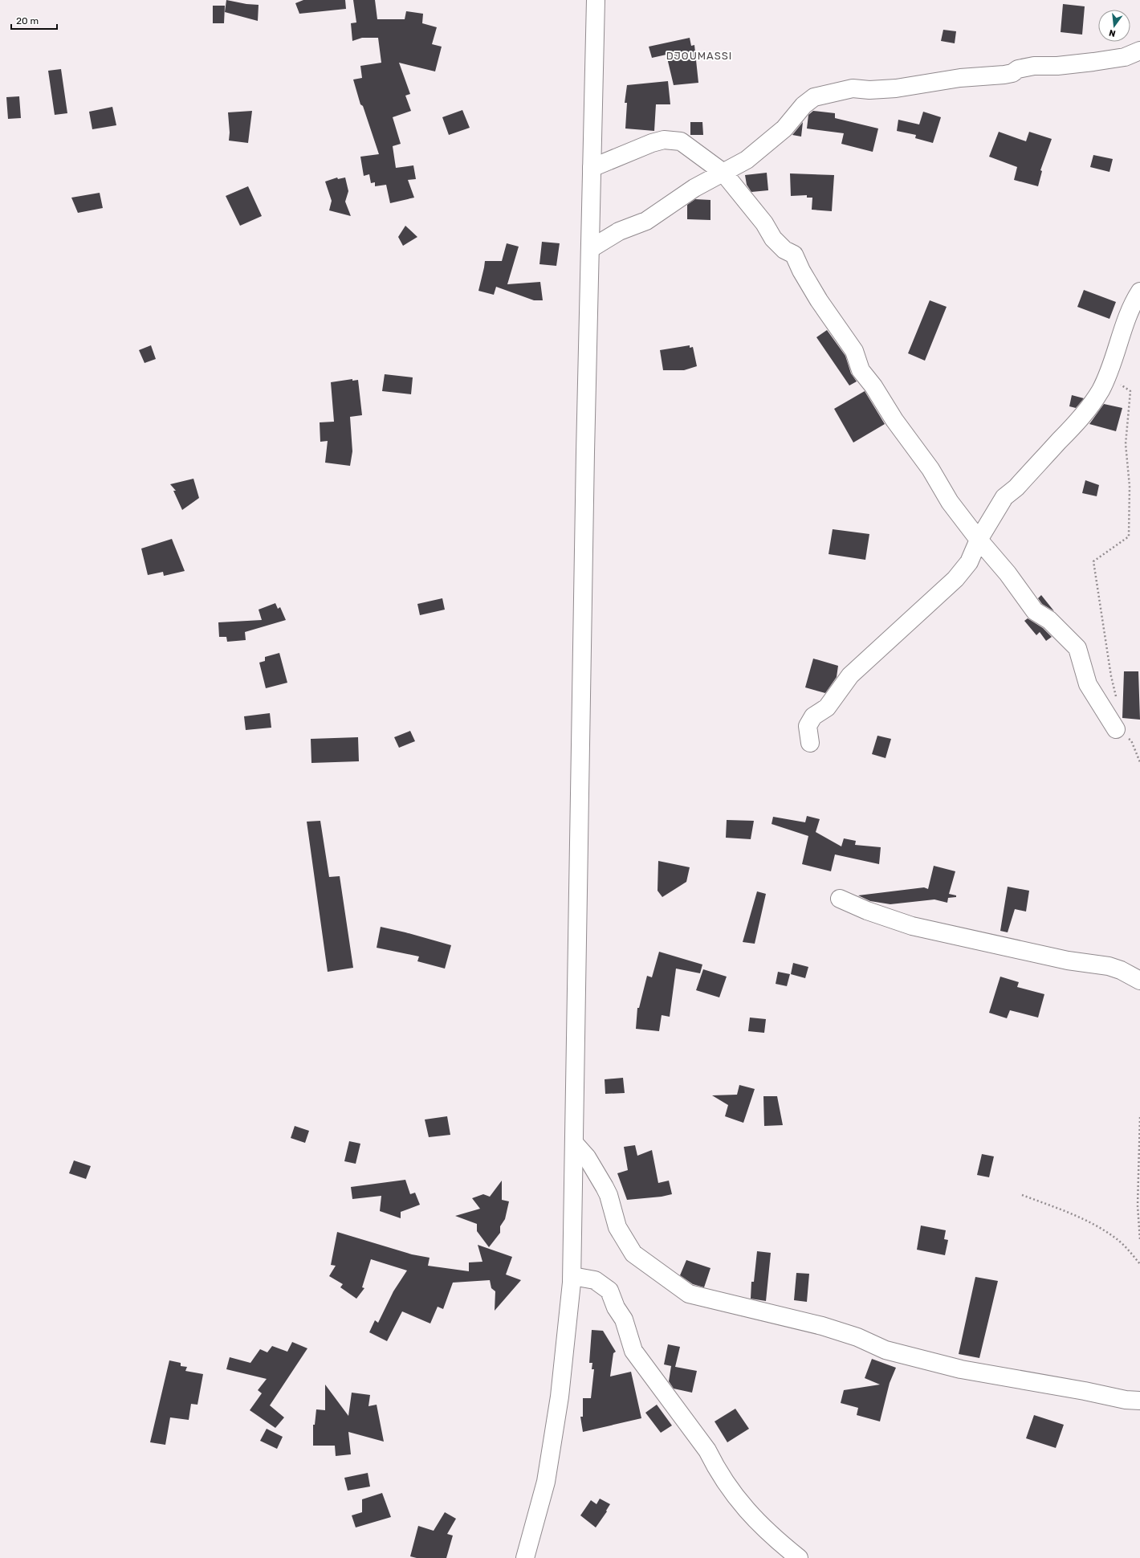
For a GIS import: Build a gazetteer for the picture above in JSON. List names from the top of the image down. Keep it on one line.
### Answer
{"districts":["DJOUMASSI"],"scale_bar":"20 m","north":"bottom"}
